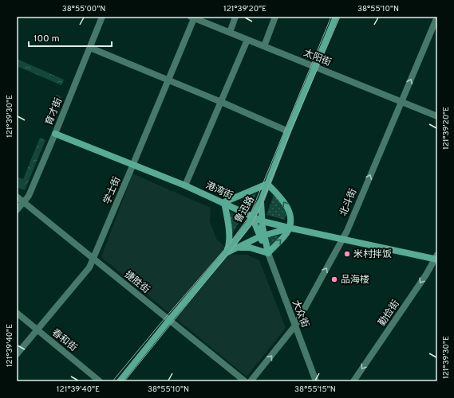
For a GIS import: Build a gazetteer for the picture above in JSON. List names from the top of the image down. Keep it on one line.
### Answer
{"streets":{"main road":["港湾街","鲁迅路"],"street":["太阳街","育才街","学士街","北斗街","捷胜街","勤俭街","大众街","春和街"]},"crossings":[["太阳街","学士街"],["太阳街","北斗街"],["太阳街","鲁迅路"],["育才街","港湾街"],["育才街","捷胜街"],["学士街","港湾街"],["学士街","捷胜街"],["学士街","春和街"],["港湾街","北斗街"],["港湾街","鲁迅路"],["港湾街","勤俭街"],["北斗街","大众街"],["鲁迅路","捷胜街"]],"one_way":["北斗街","勤俭街"],"places":["米村拌饭","品海楼"],"scale_bar":"100 m","coordinates":["38°55'00\"N","121°39'20\"E","38°55'10\"N","121°39'30\"E","121°39'40\"E","38°55'15\"N"]}
